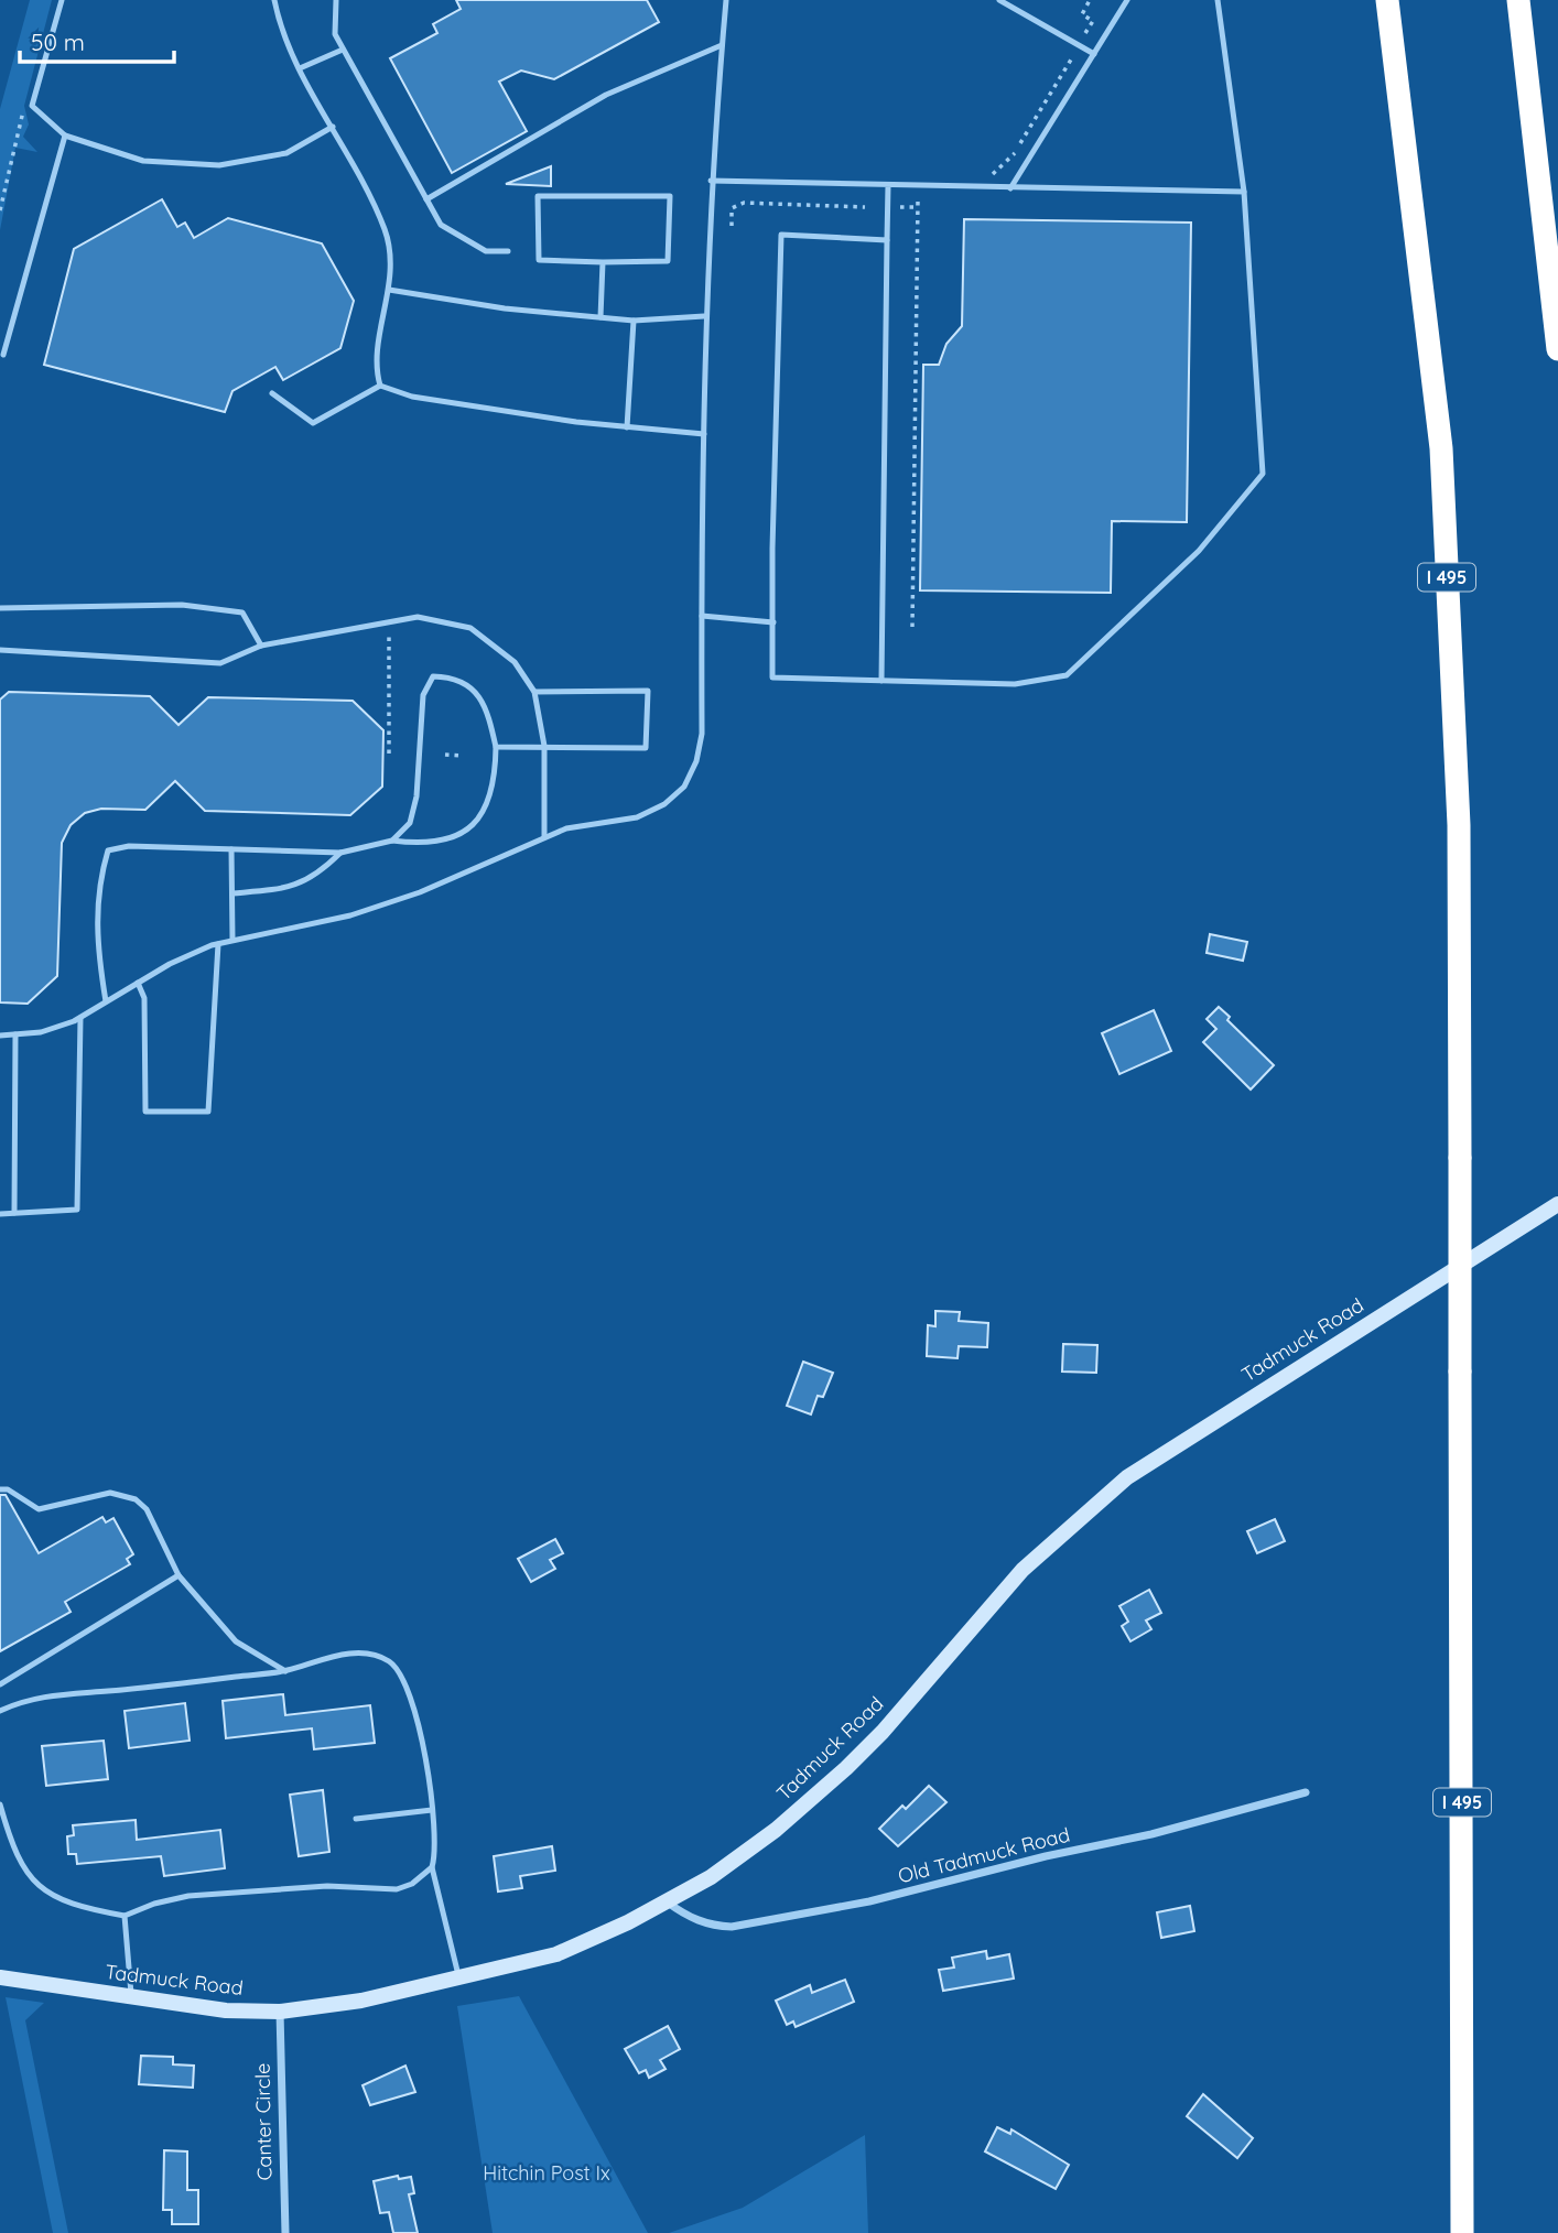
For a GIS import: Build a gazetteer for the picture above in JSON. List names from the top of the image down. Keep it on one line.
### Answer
{"streets":{"highway":["I 495"],"street":["Tadmuck Road","Old Tadmuck Road","Canter Circle"]},"crossings":[["Tadmuck Road","Old Tadmuck Road"],["Tadmuck Road","Canter Circle"]],"parks":["Hitchin Post Ix"],"scale_bar":"50 m"}
